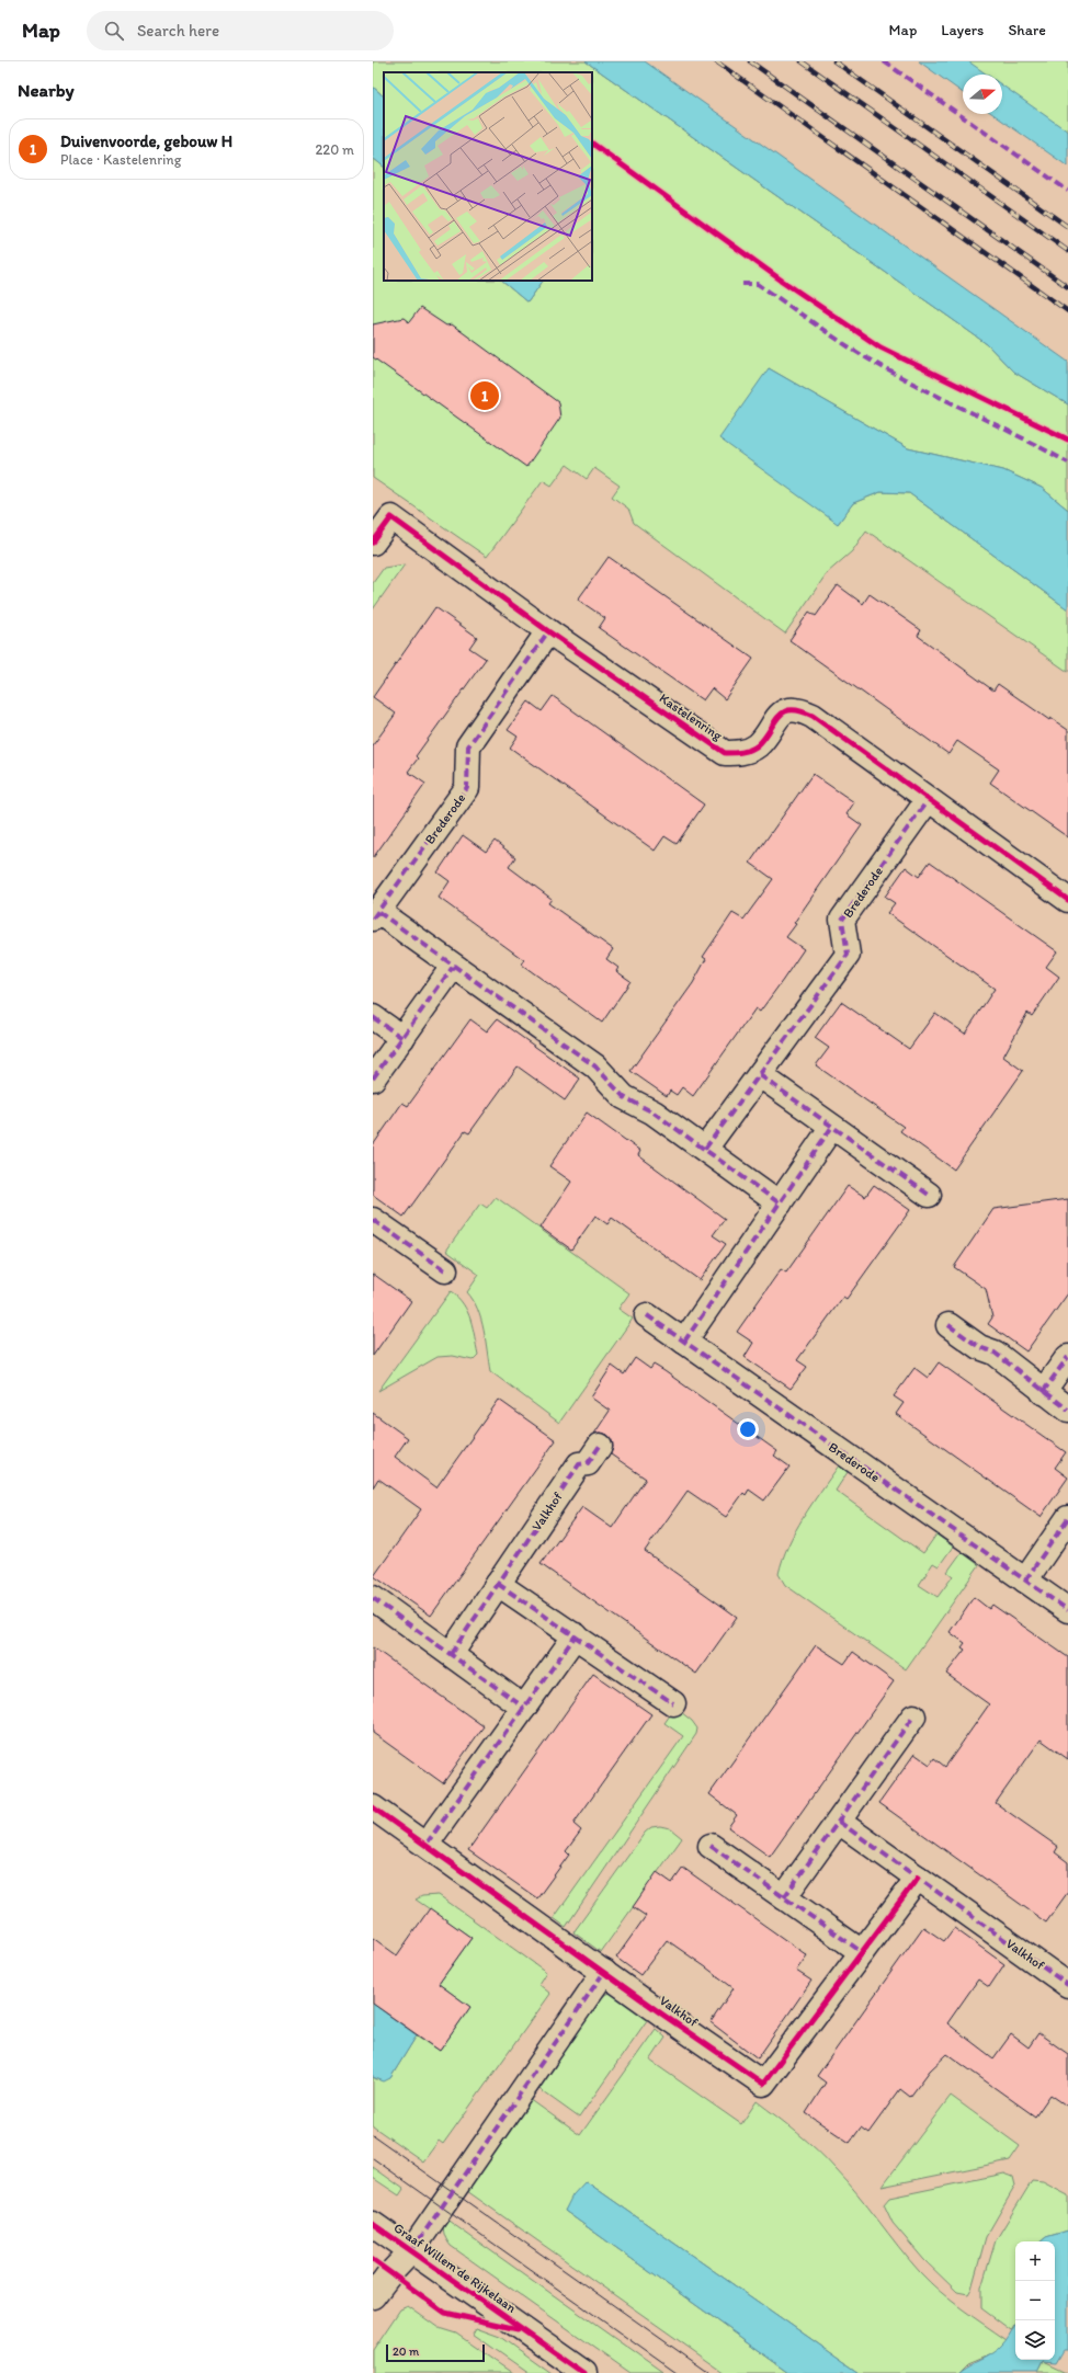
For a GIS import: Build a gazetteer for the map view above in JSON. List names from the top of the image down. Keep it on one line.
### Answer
{"streets":{"street":["Kastelenring","Brederode","Valkhof","Graaf Willem de Rijkelaan"]},"crossings":[["Kastelenring","Brederode"]],"scale_bar":"20 m","north":"right","page":{"header":"Map","search":"Search here","nav":["Map","Layers","Share"],"heading":"Nearby","list":[{"mark":"1","name":"Duivenvoorde, gebouw H","note":"Place · Kastelenring","value":"220 m"}],"pins":"1","map_buttons":["+","−"],"scale":"20 m"}}
